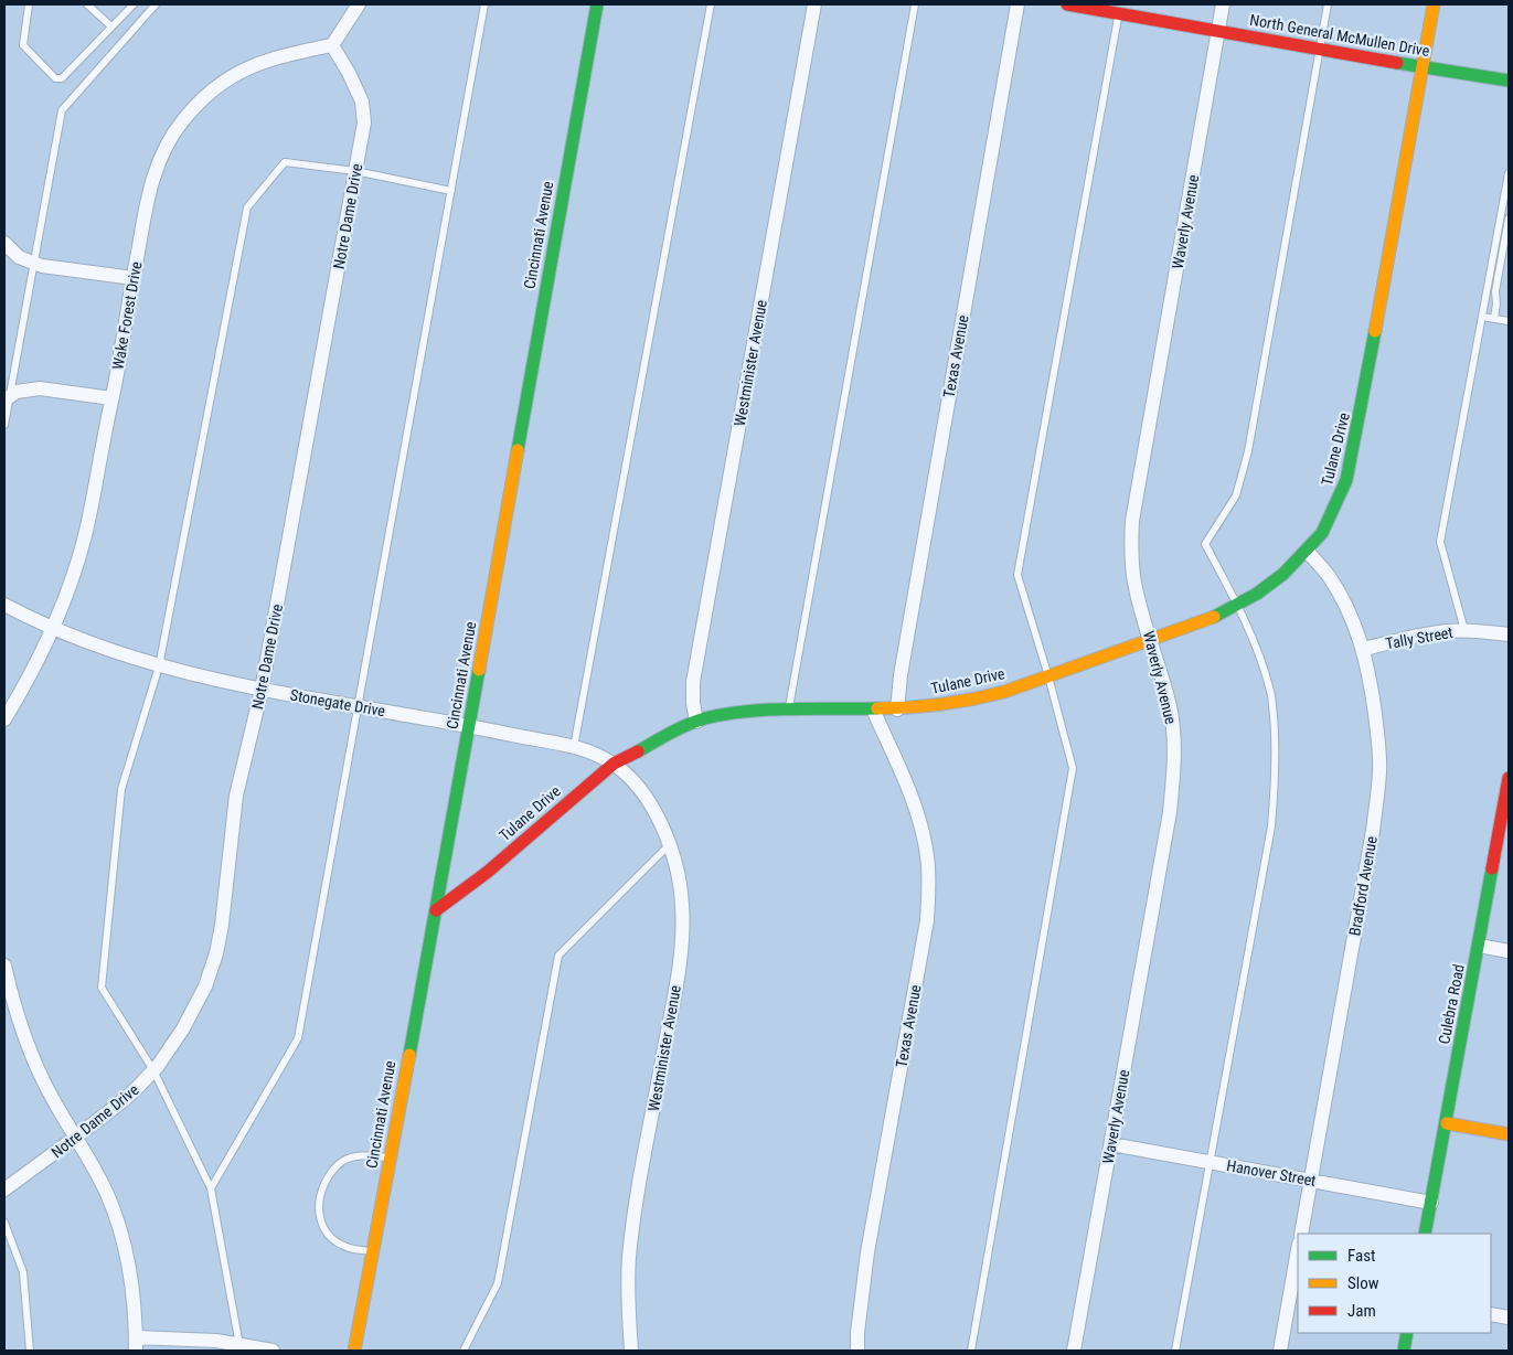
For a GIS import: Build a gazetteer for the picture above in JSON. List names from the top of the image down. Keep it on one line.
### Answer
{"streets":{"street":["North General McMullen Drive","Notre Dame Drive","Waverly Avenue","Cincinnati Avenue","Wake Forest Drive","Texas Avenue","Westminister Avenue","Tulane Drive","Tally Street","Stonegate Drive","Bradford Avenue","Culebra Road","Hanover Street"]},"crossings":[["North General McMullen Drive","Waverly Avenue"],["North General McMullen Drive","Tulane Drive"],["Notre Dame Drive","Wake Forest Drive"],["Notre Dame Drive","Stonegate Drive"],["Waverly Avenue","Tulane Drive"],["Waverly Avenue","Hanover Street"],["Cincinnati Avenue","Tulane Drive"],["Cincinnati Avenue","Stonegate Drive"],["Wake Forest Drive","Stonegate Drive"],["Texas Avenue","Tulane Drive"],["Westminister Avenue","Tulane Drive"],["Westminister Avenue","Stonegate Drive"],["Tulane Drive","Stonegate Drive"],["Tulane Drive","Bradford Avenue"],["Tally Street","Bradford Avenue"],["Bradford Avenue","Hanover Street"],["Culebra Road","Hanover Street"]],"legend":["Fast","Slow","Jam"]}
